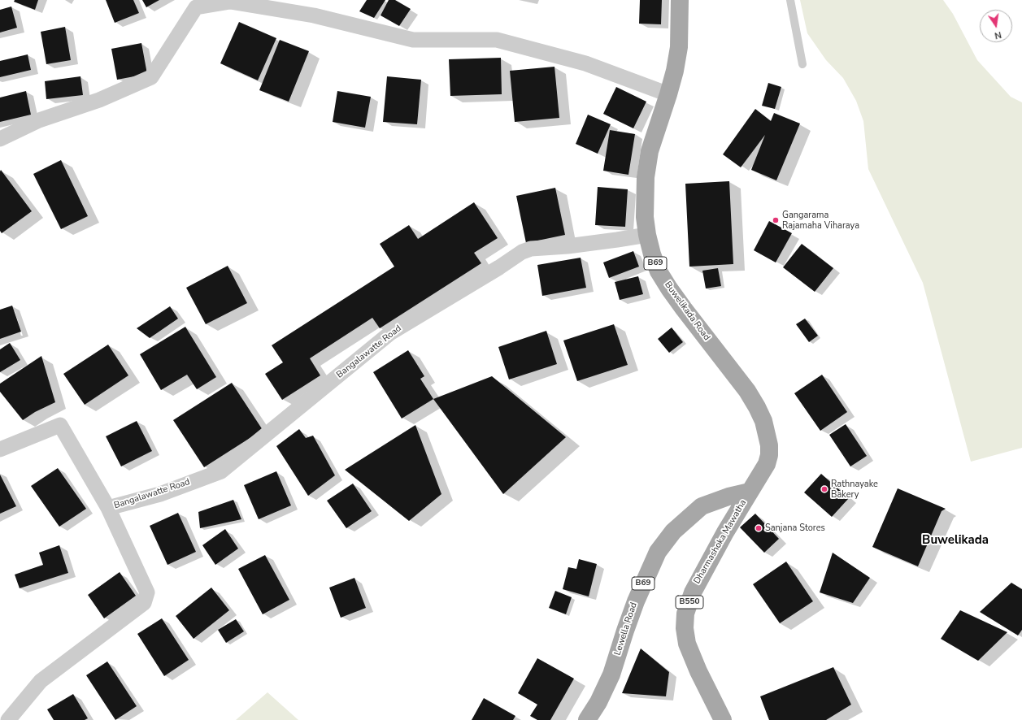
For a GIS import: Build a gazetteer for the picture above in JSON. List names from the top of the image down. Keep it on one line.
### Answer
{"streets":{"main road":["B69","Buwelikada Road","Dharmashoka Mawatha","B550","Lewella Road"],"street":["Bangalawatte Road"]},"crossings":[["Buwelikada Road","Bangalawatte Road"],["Buwelikada Road","Dharmashoka Mawatha"],["Buwelikada Road","Lewella Road"],["Dharmashoka Mawatha","Lewella Road"]],"districts":["Buwelikada"],"places":["Gangarama Rajamaha Viharaya","Rathnayake Bakery","Sanjana Stores"],"north":"bottom"}
